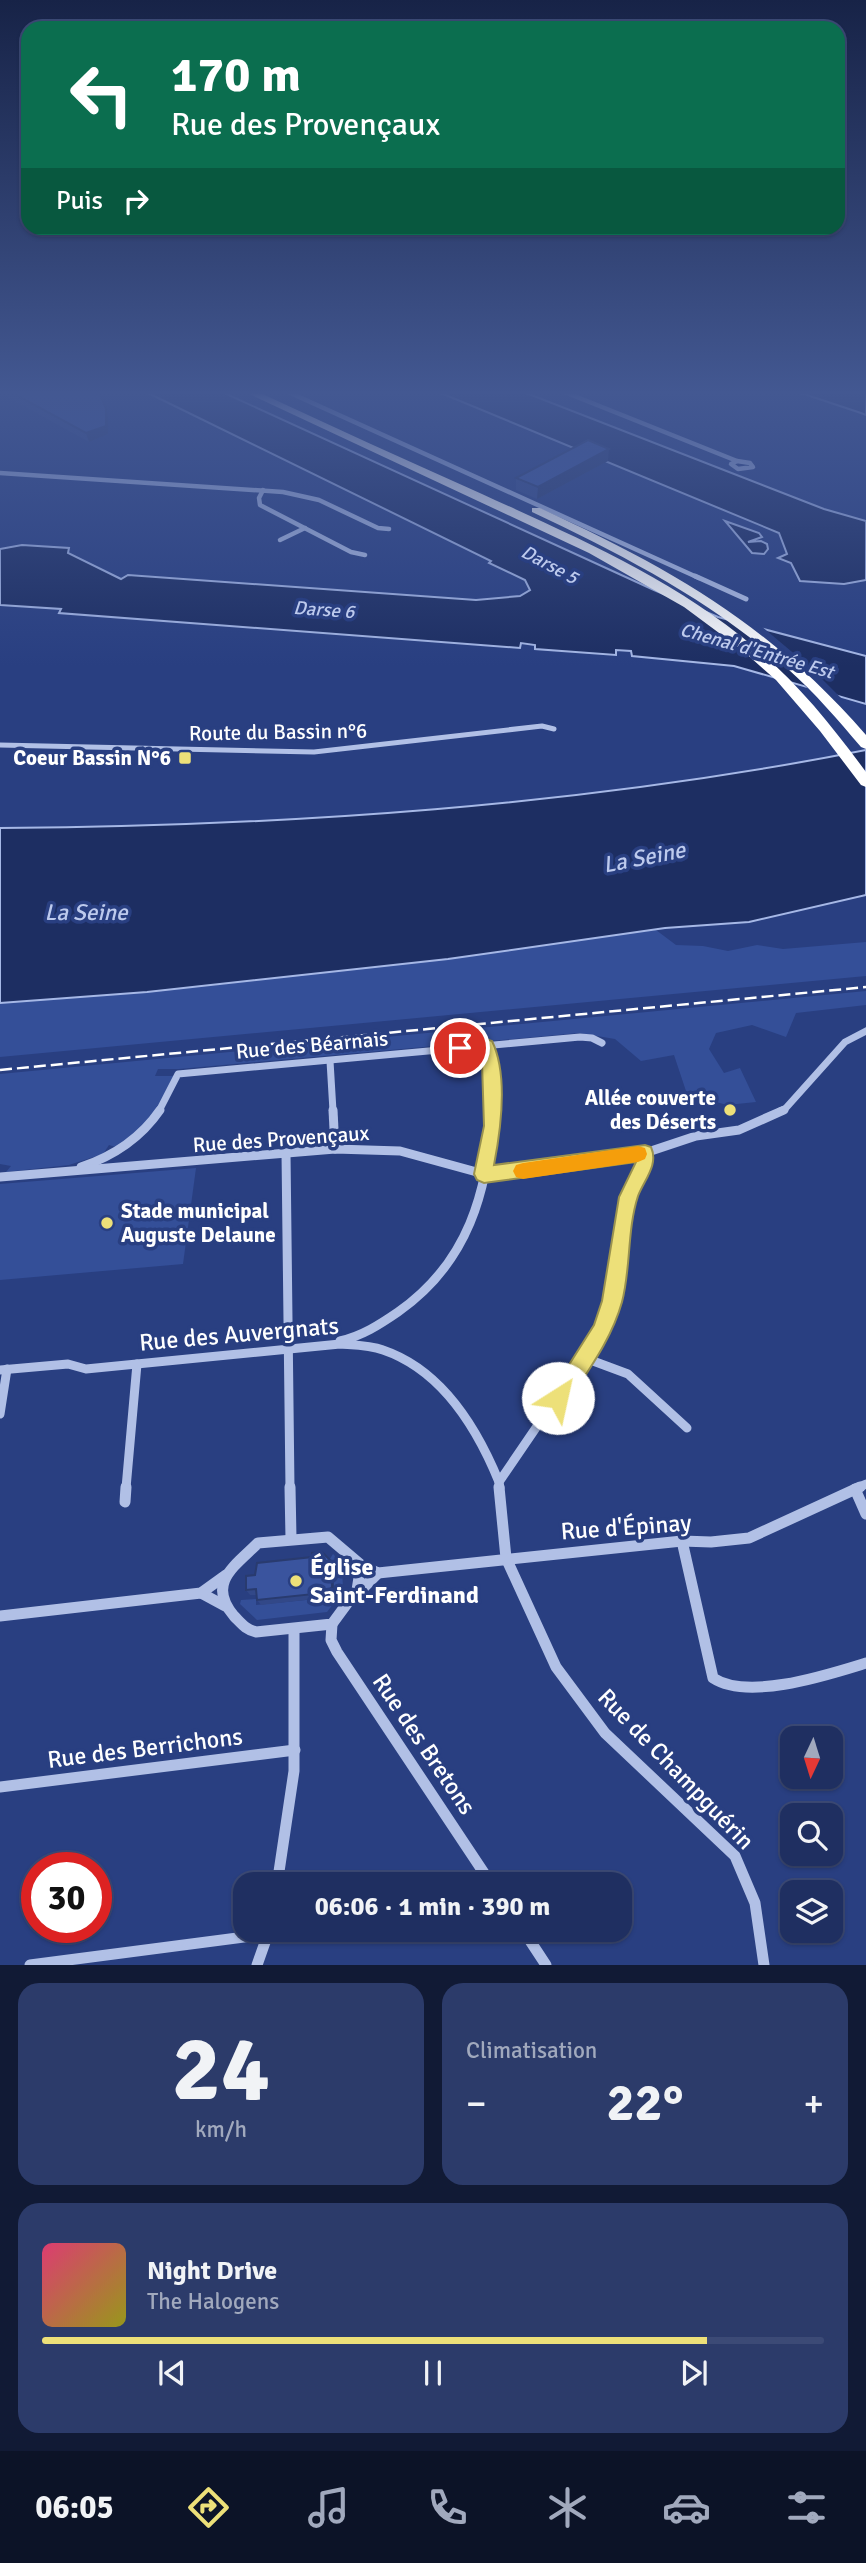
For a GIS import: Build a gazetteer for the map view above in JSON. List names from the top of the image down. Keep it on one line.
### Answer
{"streets":{"street":["Route du Bassin n°6","Rue des Béarnais","Rue des Provençaux","Rue des Auvergnats","Rue d'Épinay","Rue des Bretons","Rue des Berrichons","Rue de Champguérin"]},"crossings":[["Rue des Béarnais","Rue des Provençaux"],["Rue des Auvergnats","Rue de Champguérin"],["Rue d'Épinay","Rue de Champguérin"]],"water":["Darse 5","Darse 6","Chenal d'Entrée Est","La Seine"],"places":{"transit":["Coeur Bassin N°6"],"other":["Allée couverte des Déserts","Stade municipal Auguste Delaune","Église Saint-Ferdinand"]},"north":"bottom","page":{"turn":["170 m","Rue des Provençaux"],"then":"Puis","limit":"30","trip":"06:06 · 1 min · 390 m","tile":[["24","km/h"],"Climatisation"],"heat":["−","22°","+"],"song":["Night Drive","The Halogens"],"tabs":"06:05"}}
